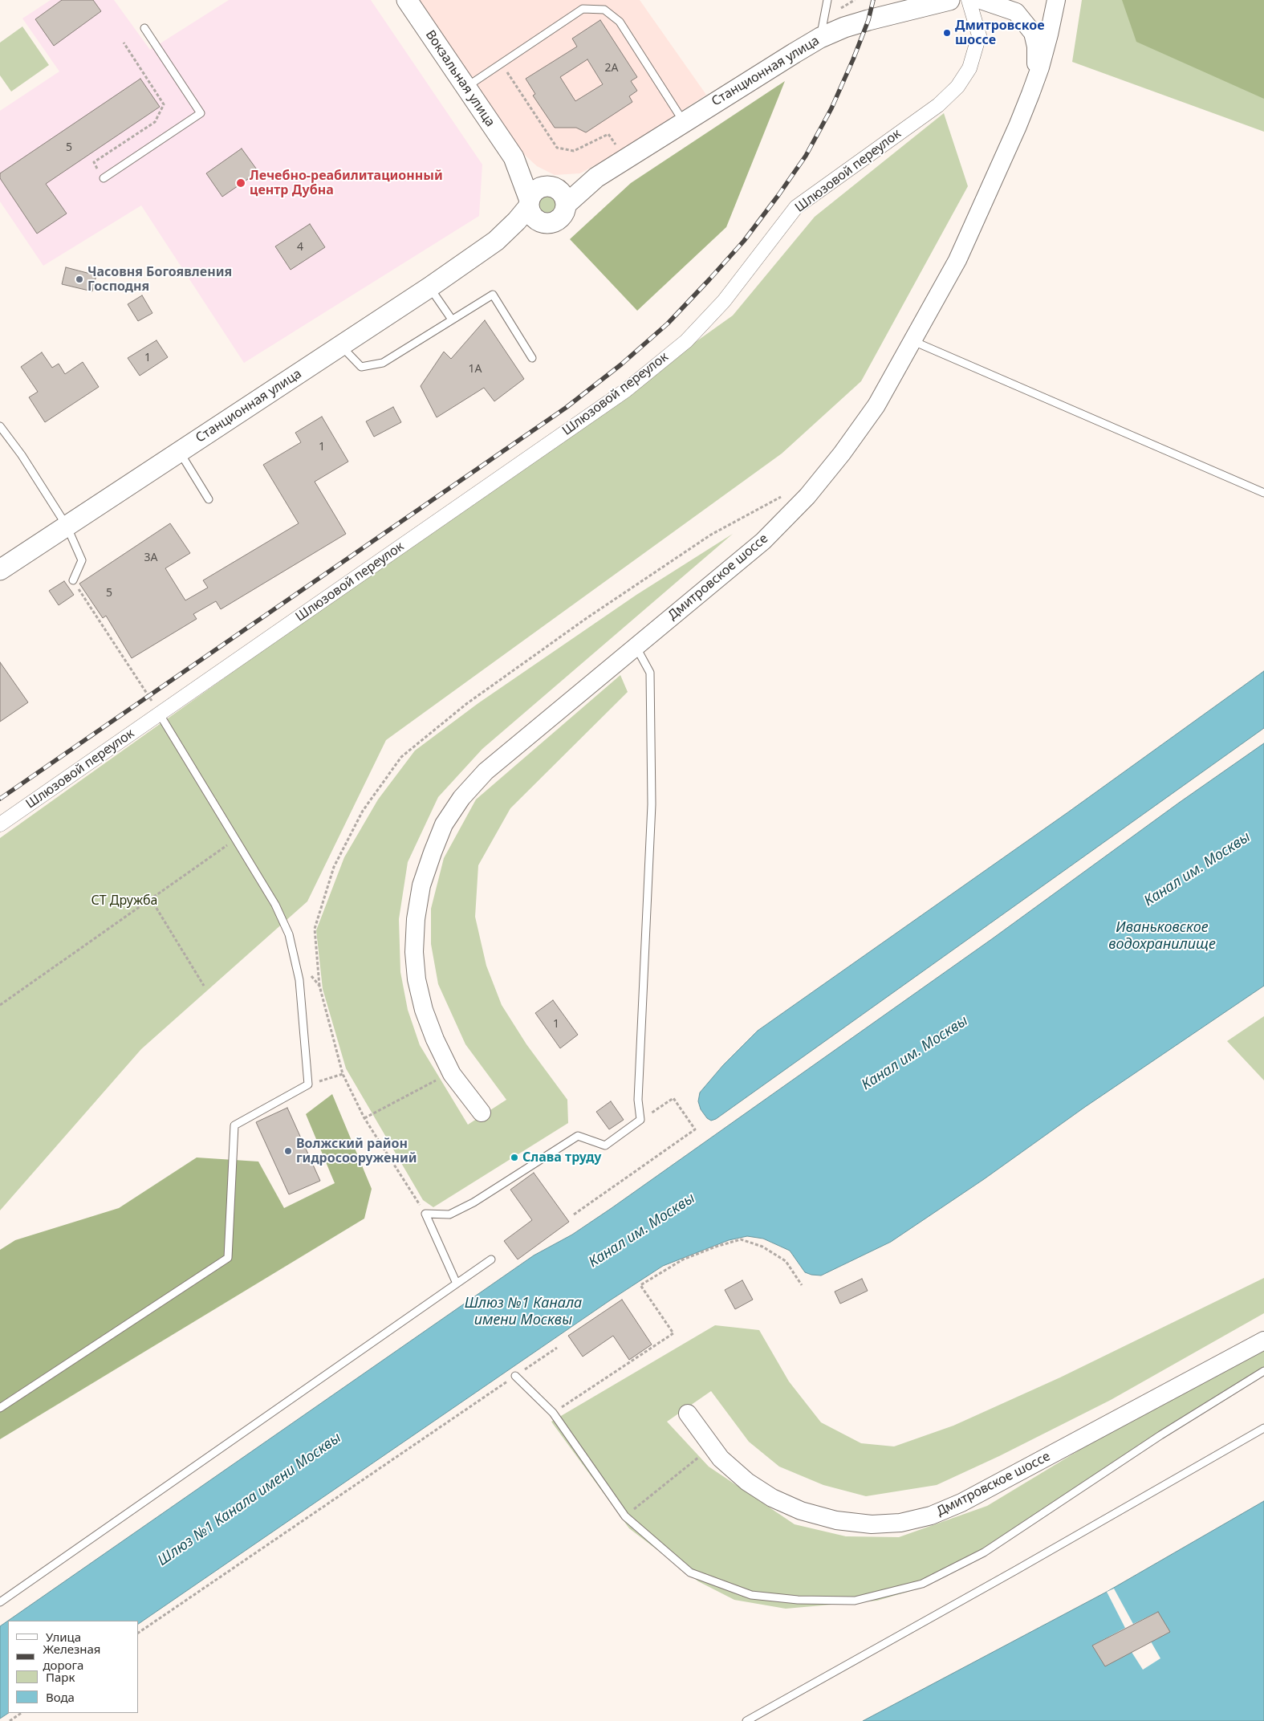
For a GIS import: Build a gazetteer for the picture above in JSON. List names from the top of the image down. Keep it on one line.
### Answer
{"streets":{"main road":["Станционная улица","Вокзальная улица"],"street":["Шлюзовой переулок","Дмитровское шоссе"]},"crossings":[["Станционная улица","Вокзальная улица"]],"water":["Канал им. Москвы","Иваньковское водохранилище","Шлюз №1 Канала имени Москвы"],"parks":["СТ Дружба"],"places":["Дмитровское шоссе","Лечебно-реабилитационный центр Дубна","Часовня Богоявления Господня","Волжский район гидросооружений","Слава труду"],"house_numbers":["2А","5","4","1","1А","1","3А","5","1"],"legend":["Улица","Железная дорога","Парк","Вода"]}
